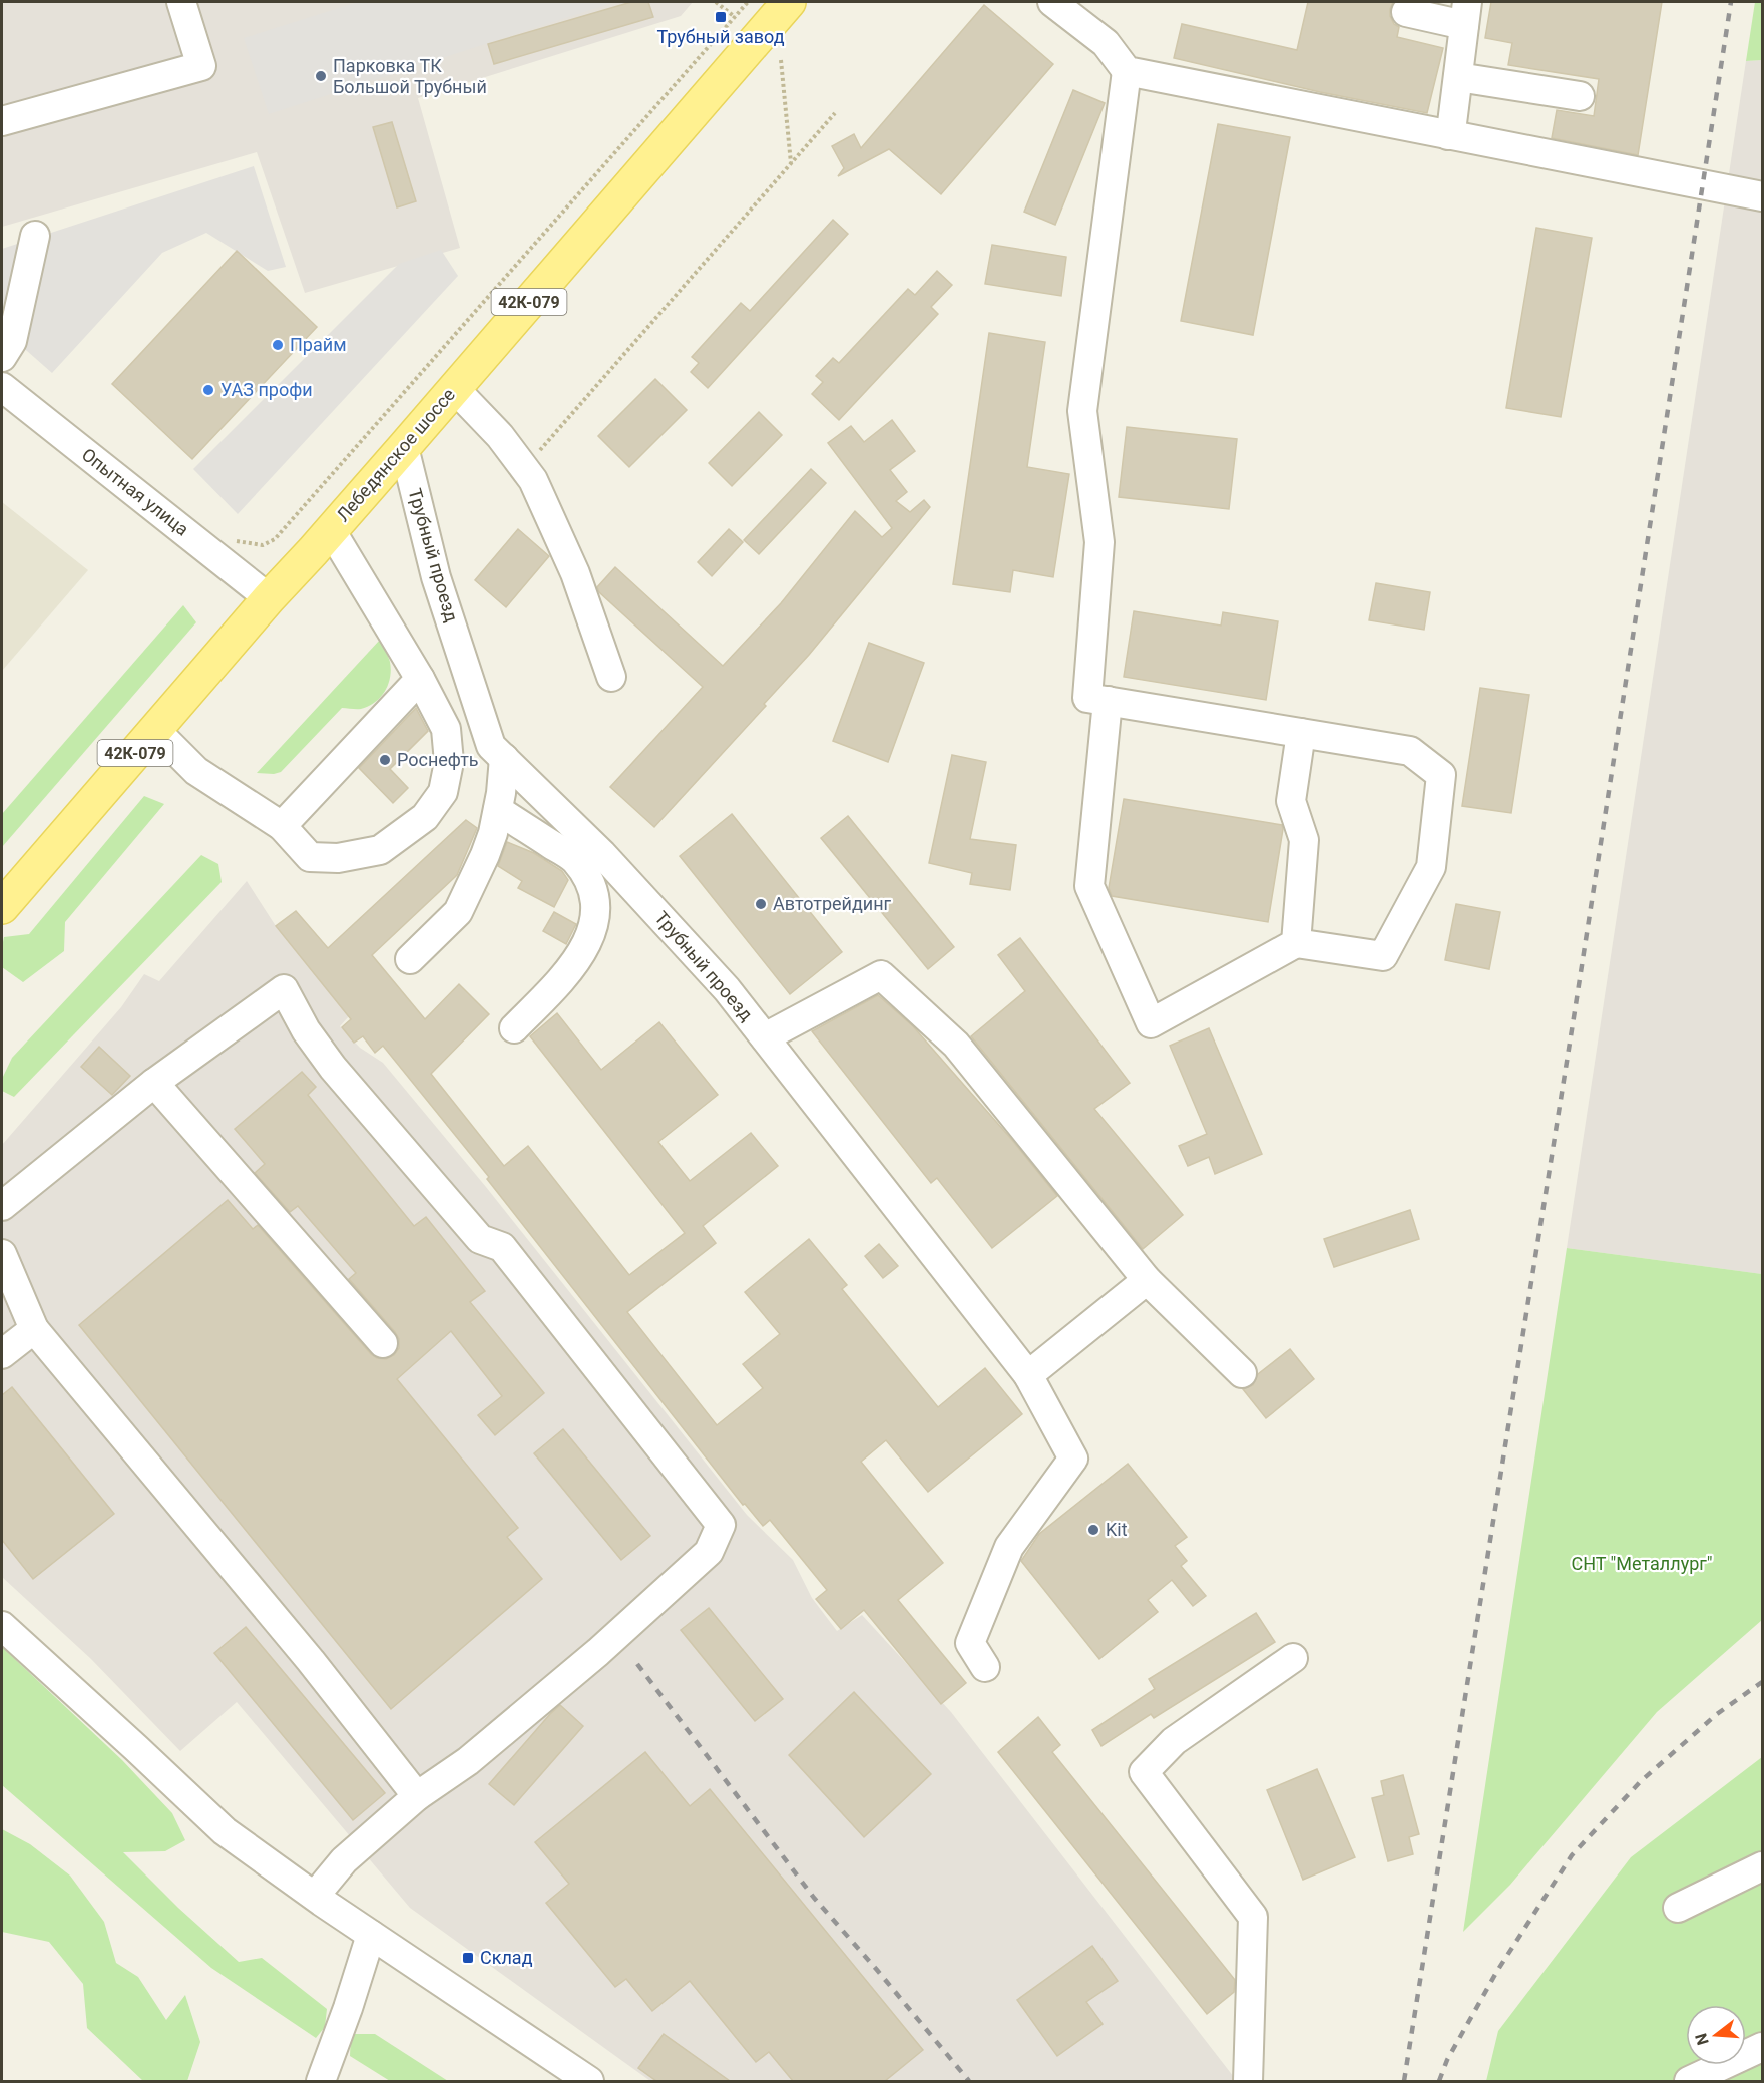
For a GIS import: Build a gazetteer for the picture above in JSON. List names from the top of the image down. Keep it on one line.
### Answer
{"streets":{"main road":["42К-079","Лебедянское шоссе"],"street":["Опытная улица","Трубный проезд"]},"crossings":[["Лебедянское шоссе","Опытная улица"],["Лебедянское шоссе","Трубный проезд"]],"parks":["СНТ \"Металлург\""],"places":{"transit":["Трубный завод","Склад"],"other":["Парковка ТК Большой Трубный","Прайм","УАЗ профи","Роснефть","Автотрейдинг","Kit"]},"north":"left"}
